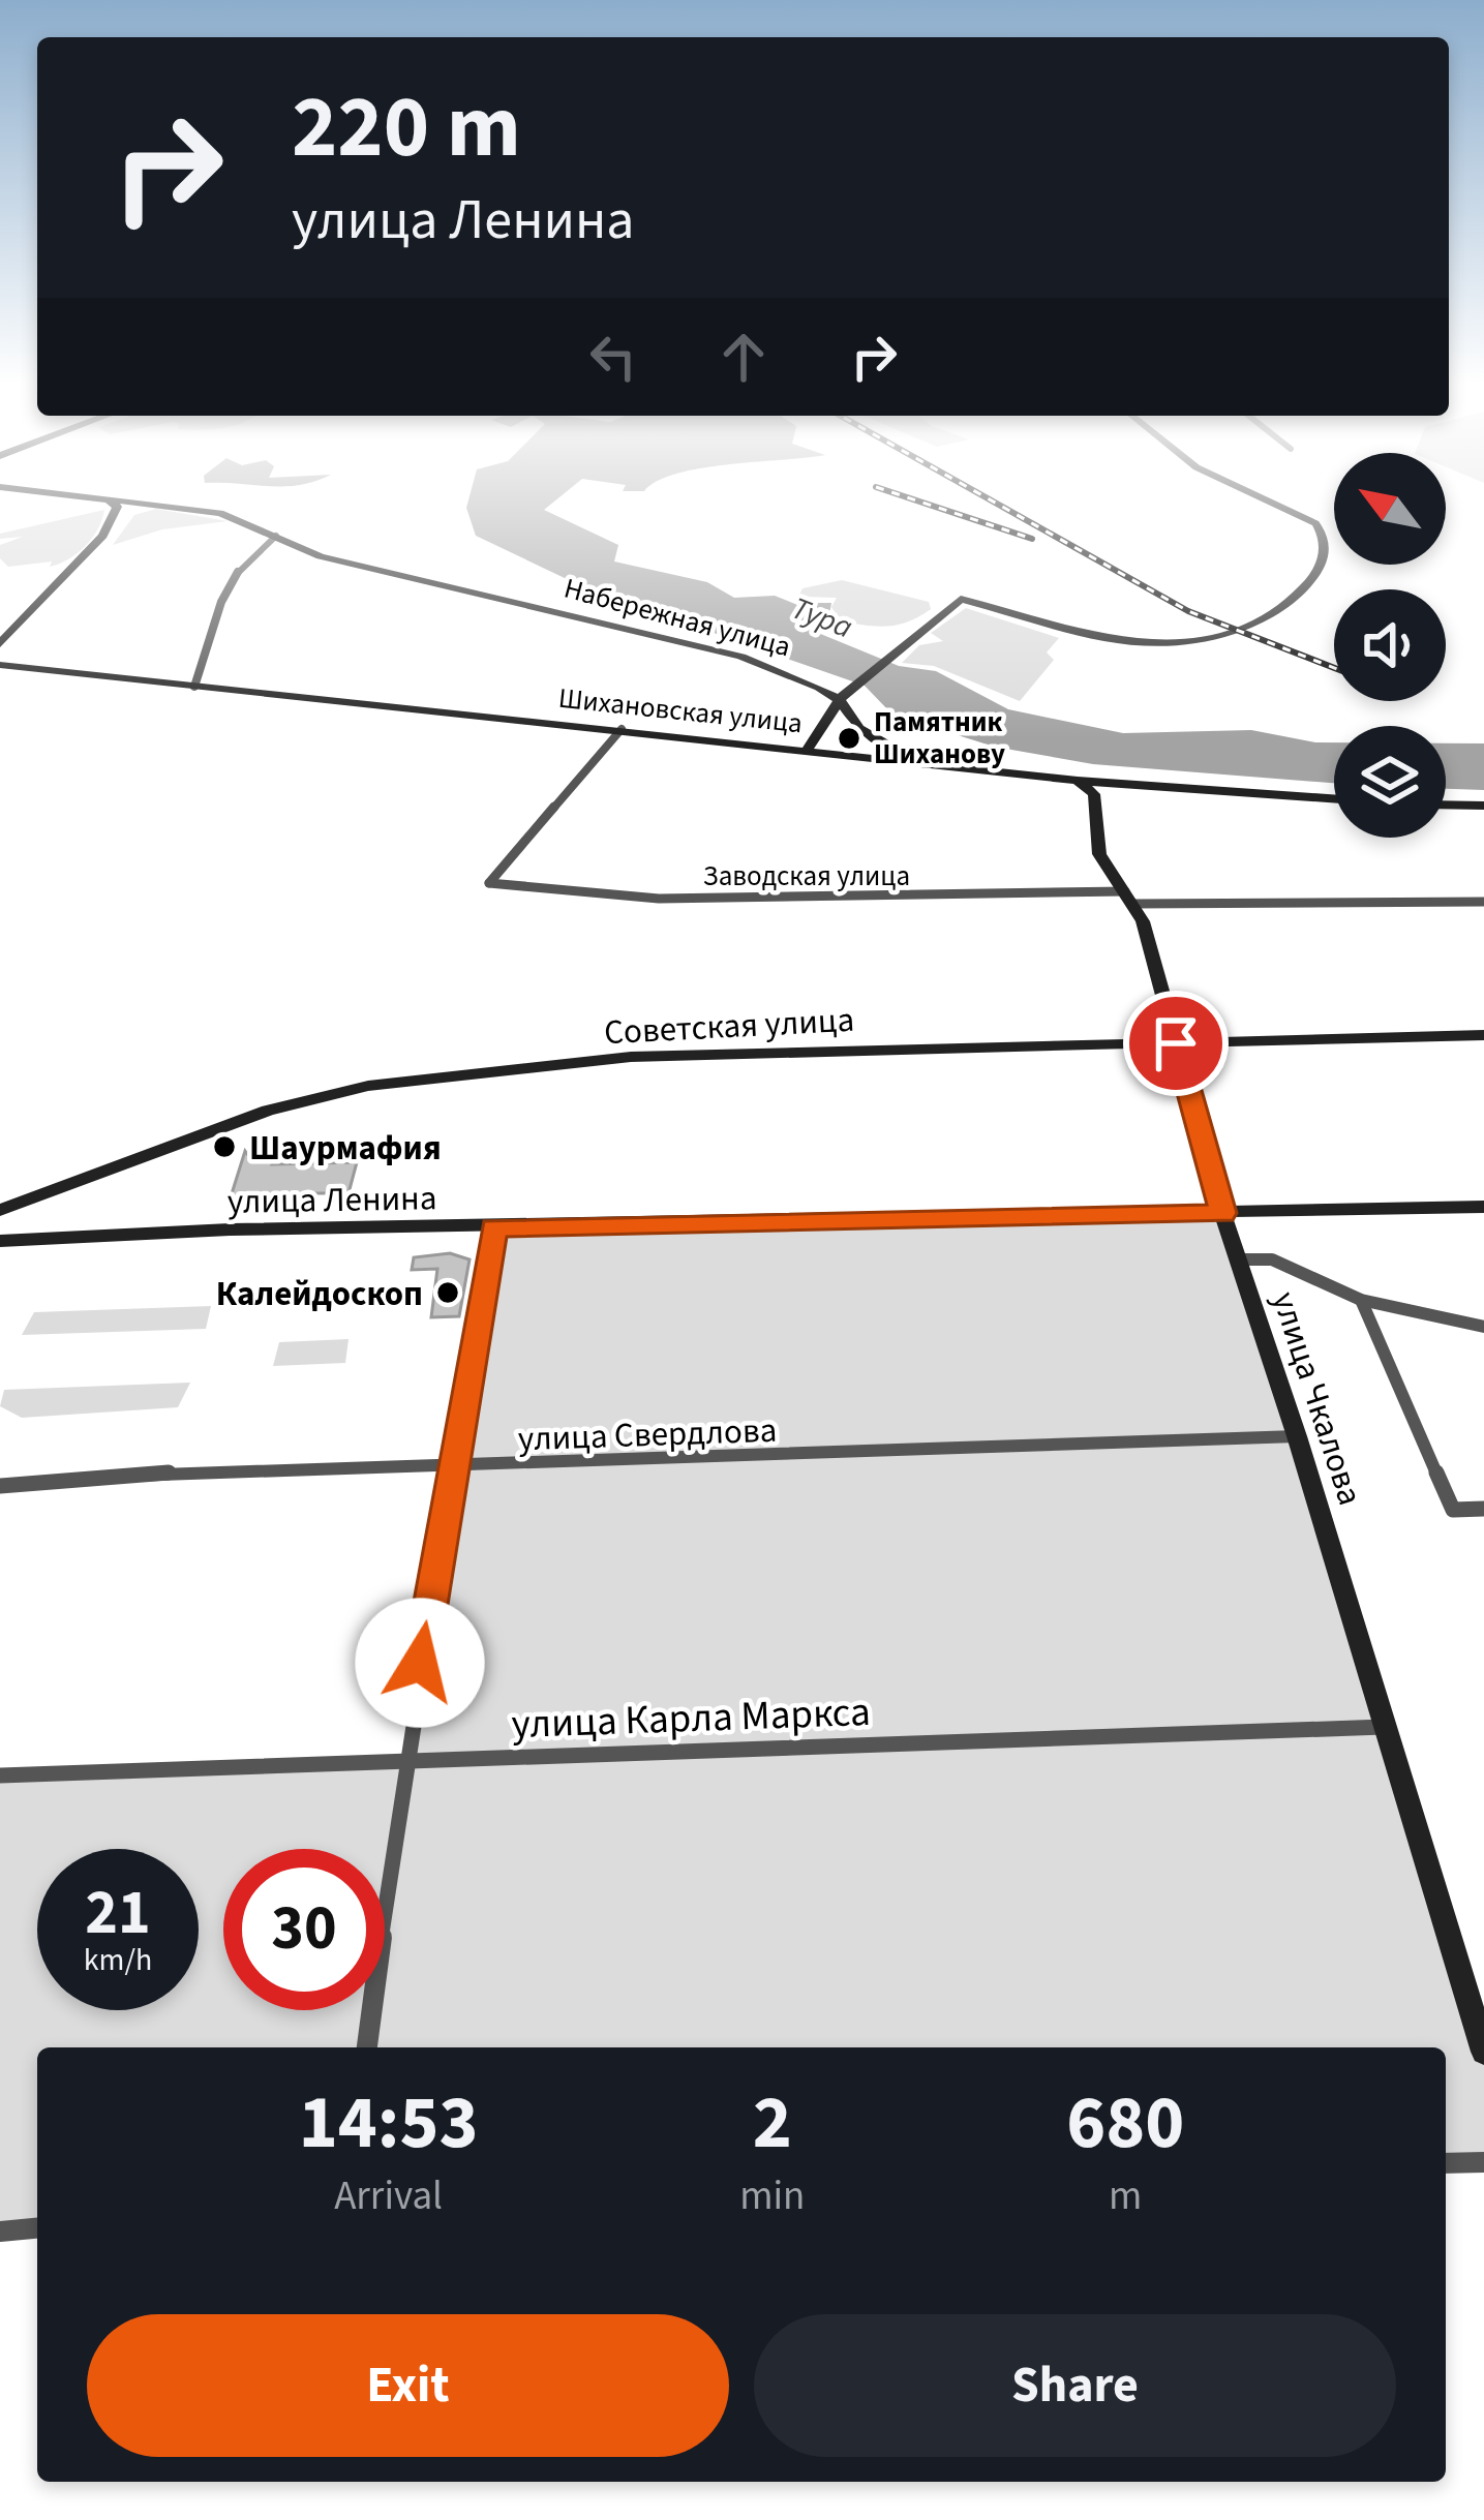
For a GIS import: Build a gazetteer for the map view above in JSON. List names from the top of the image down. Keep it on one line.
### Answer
{"streets":{"main road":["Набережная улица","Шихановская улица","Советская улица","улица Ленина","улица Чкалова"],"street":["Заводская улица","улица Свердлова","улица Карла Маркса"]},"crossings":[["Набережная улица","Шихановская улица"],["Шихановская улица","Заводская улица"],["Шихановская улица","улица Чкалова"],["Заводская улица","улица Чкалова"],["Советская улица","улица Чкалова"],["улица Ленина","улица Чкалова"],["улица Чкалова","улица Свердлова"],["улица Чкалова","улица Карла Маркса"]],"water":["Тура"],"places":["Памятник Шиханову","Шаурмафия","Калейдоскоп"],"north":"top left","page":{"turn":["220 m","улица Ленина"],"speed":"21 km/h","limit":"30","eta":["14:53","Arrival","2","min","680","m"],"buttons":["Exit","Share"]}}
